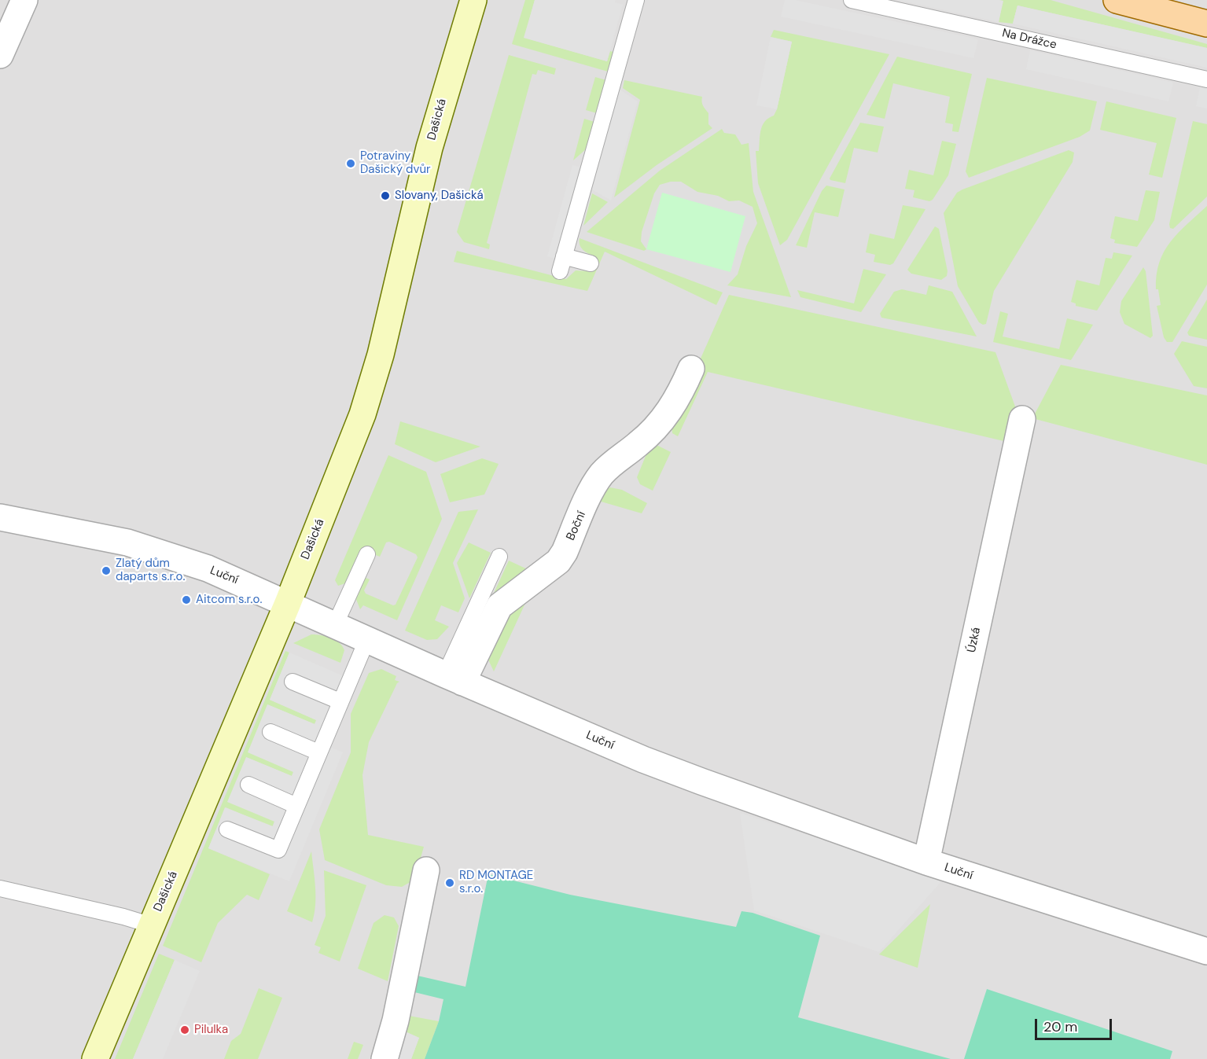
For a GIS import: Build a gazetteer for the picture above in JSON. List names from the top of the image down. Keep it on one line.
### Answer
{"streets":{"main road":["Dašická"],"street":["Boční","Luční","Úzká"],"lane":["Na Drážce"]},"crossings":[["Dašická","Luční"],["Boční","Luční"],["Luční","Úzká"]],"places":["Potraviny Dašický dvůr","Slovany, Dašická","Zlatý dům daparts s.r.o.","Aitcom s.r.o.","RD MONTAGE s.r.o.","Pilulka"],"scale_bar":"20 m"}
